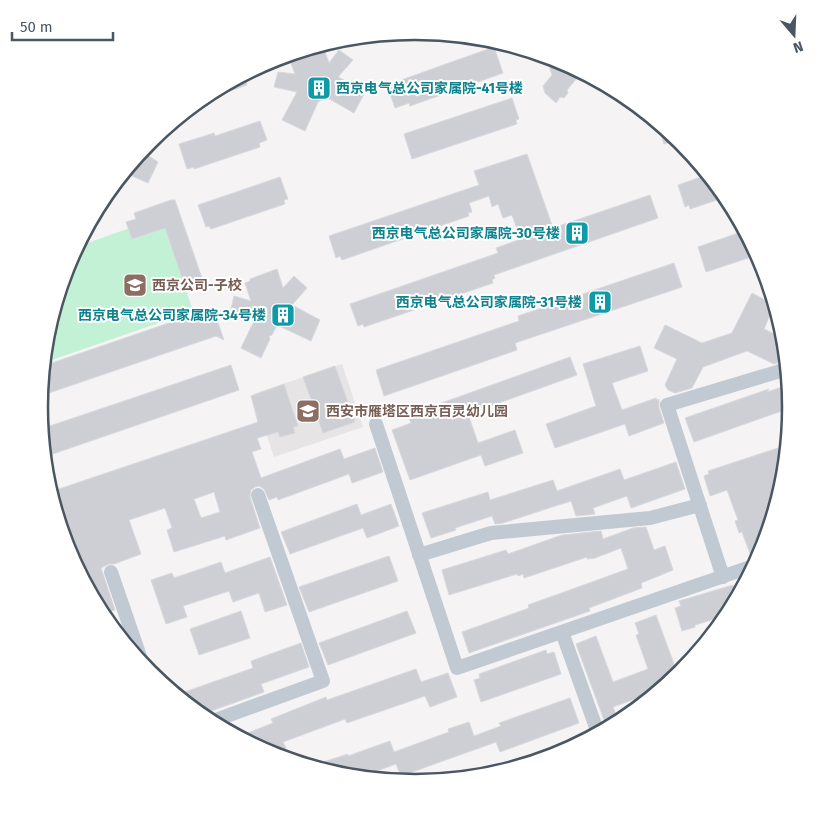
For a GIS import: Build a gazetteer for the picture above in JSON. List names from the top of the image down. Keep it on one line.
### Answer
{"places":{"building":["西京电气总公司家属院-41号楼","西京电气总公司家属院-30号楼","西京电气总公司家属院-31号楼","西京电气总公司家属院-34号楼"],"school or university":["西京公司-子校","西安市雁塔区西京百灵幼儿园"]},"scale_bar":"50 m","north":"bottom"}
